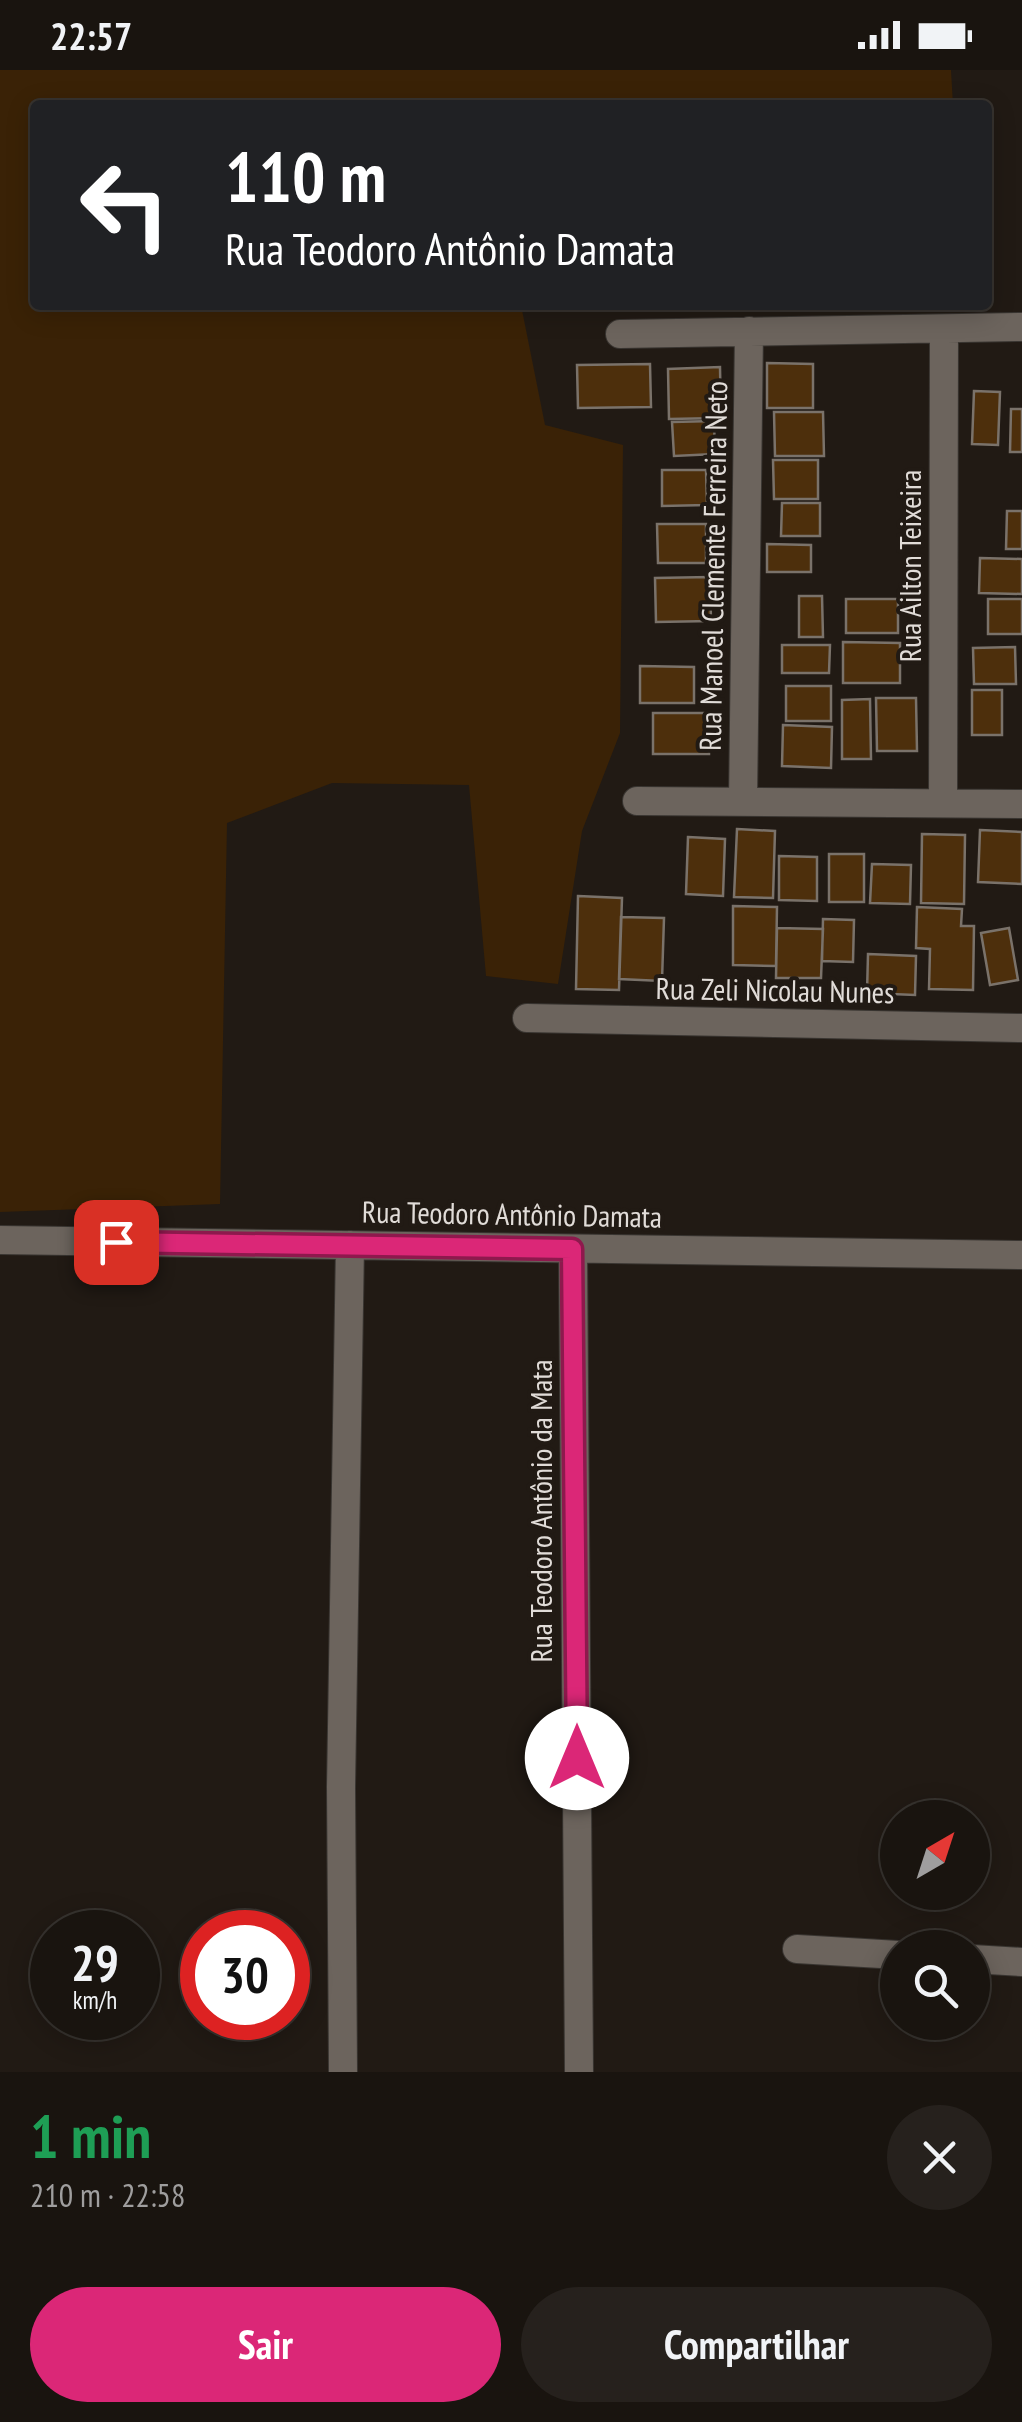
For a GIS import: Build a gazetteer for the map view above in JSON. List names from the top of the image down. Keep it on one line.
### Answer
{"streets":{"street":["Rua Manoel Clemente Ferreira Neto","Rua Ailton Teixeira","Rua Zeli Nicolau Nunes","Rua Teodoro Antônio Damata","Rua Teodoro Antônio da Mata"]},"crossings":[["Rua Teodoro Antônio Damata","Rua Teodoro Antônio da Mata"]],"north":"top right","page":{"status":"22:57","turn":["110 m","Rua Teodoro Antônio Damata"],"speed":"29 km/h","limit":"30","heading":["1 min","210 m · 22:58"],"buttons":["Sair","Compartilhar"]}}
